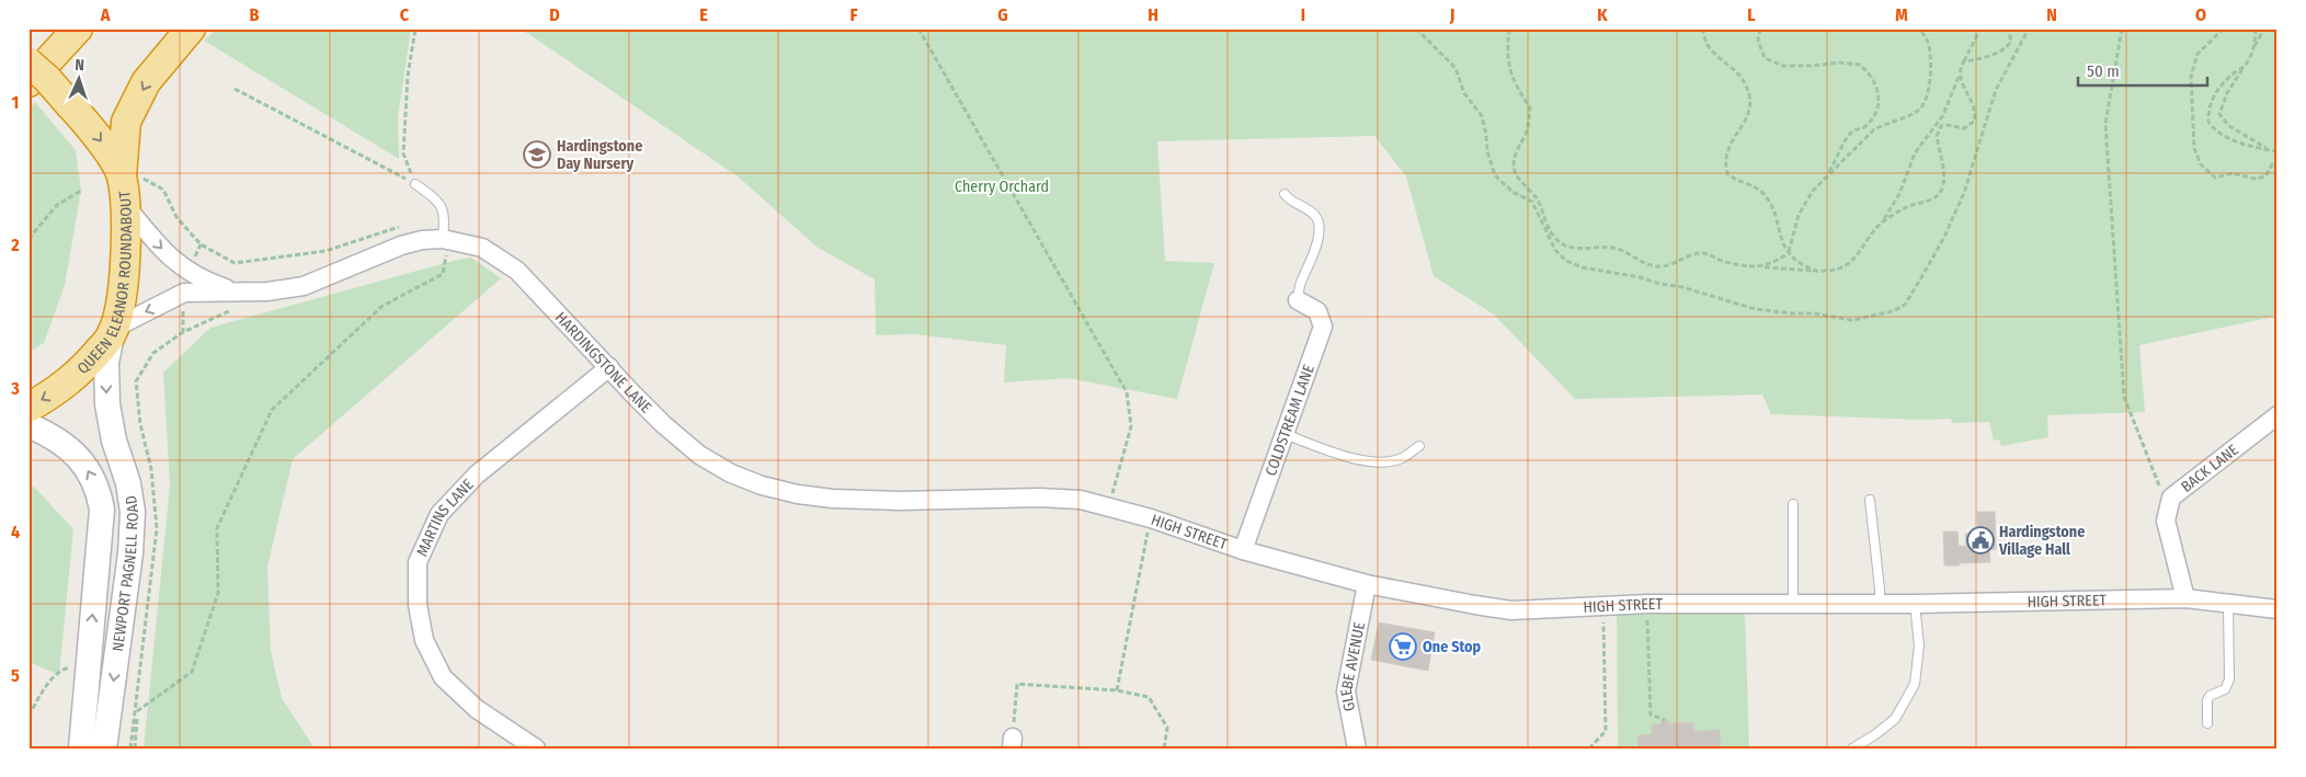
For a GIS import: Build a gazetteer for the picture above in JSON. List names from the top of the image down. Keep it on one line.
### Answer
{"streets":{"highway":["QUEEN ELEANOR ROUNDABOUT"],"main road":["NEWPORT PAGNELL ROAD"],"street":["HARDINGSTONE LANE","COLDSTREAM LANE","BACK LANE","MARTINS LANE","HIGH STREET","GLEBE AVENUE"]},"crossings":[["QUEEN ELEANOR ROUNDABOUT","HARDINGSTONE LANE"],["QUEEN ELEANOR ROUNDABOUT","NEWPORT PAGNELL ROAD"],["HARDINGSTONE LANE","MARTINS LANE"],["HARDINGSTONE LANE","HIGH STREET"],["HARDINGSTONE LANE","NEWPORT PAGNELL ROAD"],["COLDSTREAM LANE","HIGH STREET"],["BACK LANE","HIGH STREET"],["HIGH STREET","GLEBE AVENUE"]],"parks":["Cherry Orchard"],"places":{"school or university":["Hardingstone Day Nursery"],"public building":["Hardingstone Village Hall"],"supermarket":["One Stop"]},"scale_bar":"50 m","north":"top","grid":{"columns":["A","B","C","D","E","F","G","H","I","J","K","L","M","N","O"],"rows":["1","2","3","4","5"]}}
